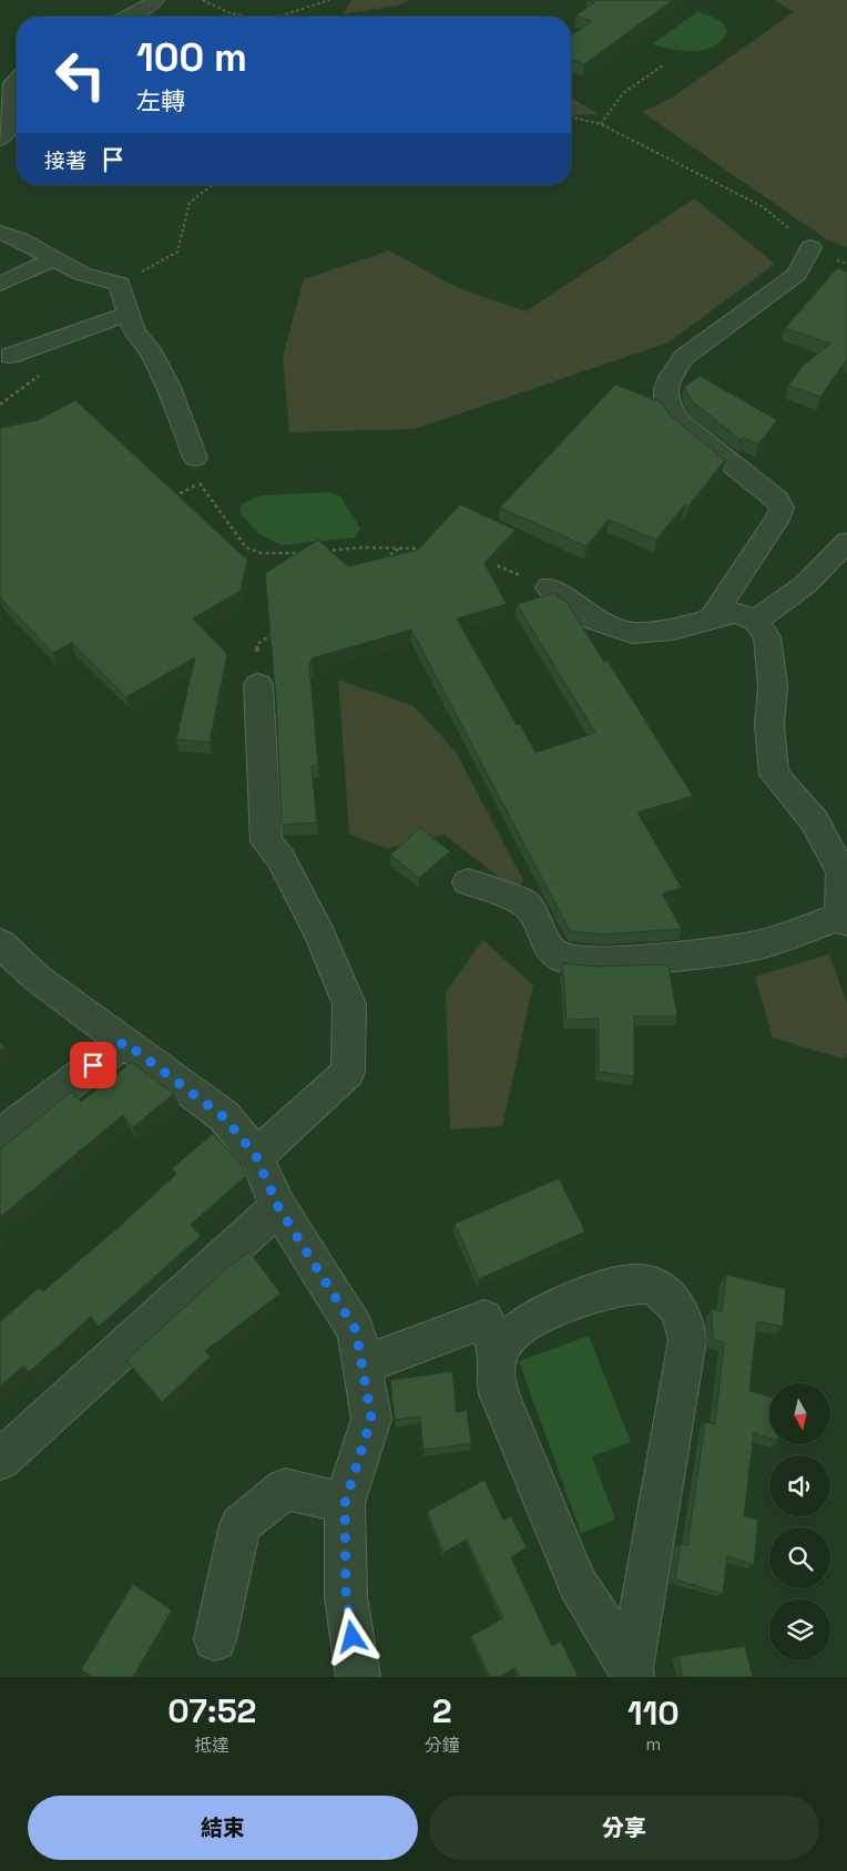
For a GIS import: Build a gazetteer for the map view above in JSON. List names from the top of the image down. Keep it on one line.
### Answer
{"north":"bottom","page":{"turn":["100 m","左轉"],"then":"接著","eta":["07:52","抵達","2","分鐘","110","m"],"buttons":["結束","分享"]}}
